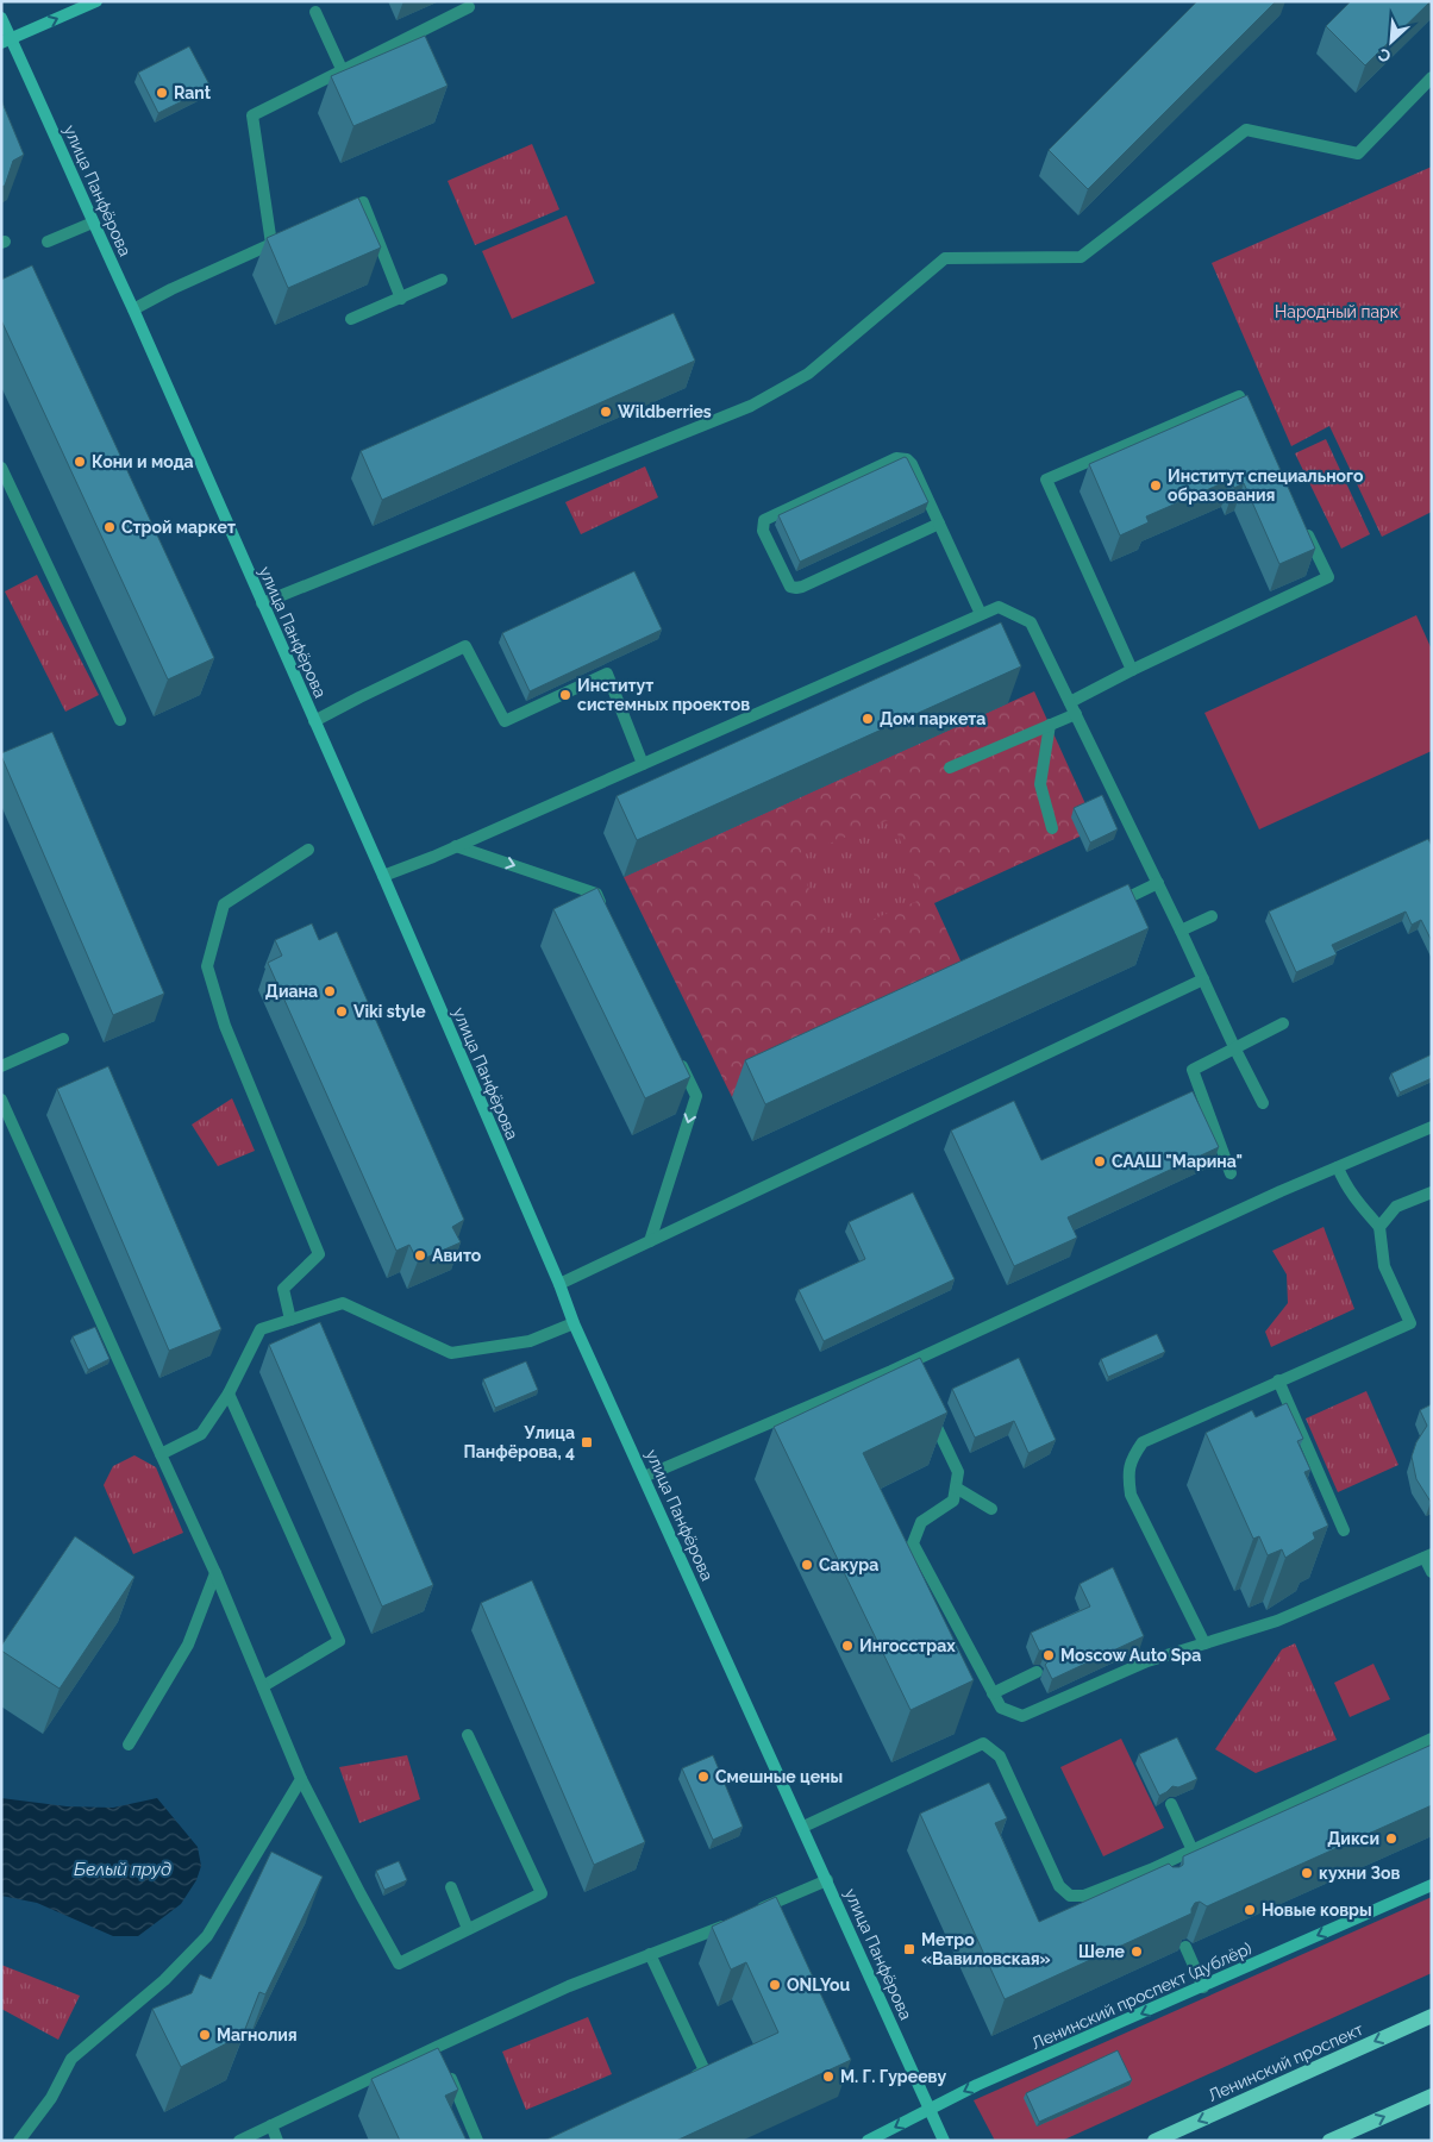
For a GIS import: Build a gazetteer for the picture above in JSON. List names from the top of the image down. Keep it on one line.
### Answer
{"streets":{"main road":["Ленинский проспект"],"street":["улица Панфёрова","Ленинский проспект (дублёр)"]},"crossings":[["улица Панфёрова","Ленинский проспект (дублёр)"]],"one_way":["Ленинский проспект (дублёр)"],"water":["Белый пруд"],"parks":["Народный парк"],"places":{"other":["Rant","Wildberries","Кони и мода","Институт специального образования","Строй маркет","Институт системных проектов","Дом паркета","Диана","Viki style","СААШ \"Марина\"","Авито","Сакура","Ингосстрах","Moscow Auto Spa","Смешные цены","Дикси","кухни Зов","Новые ковры","Шеле","ONLYou","Магнолия","М. Г. Гурееву"],"transit":["Улица Панфёрова, 4","Метро «Вавиловская»"]},"north":"bottom left"}
